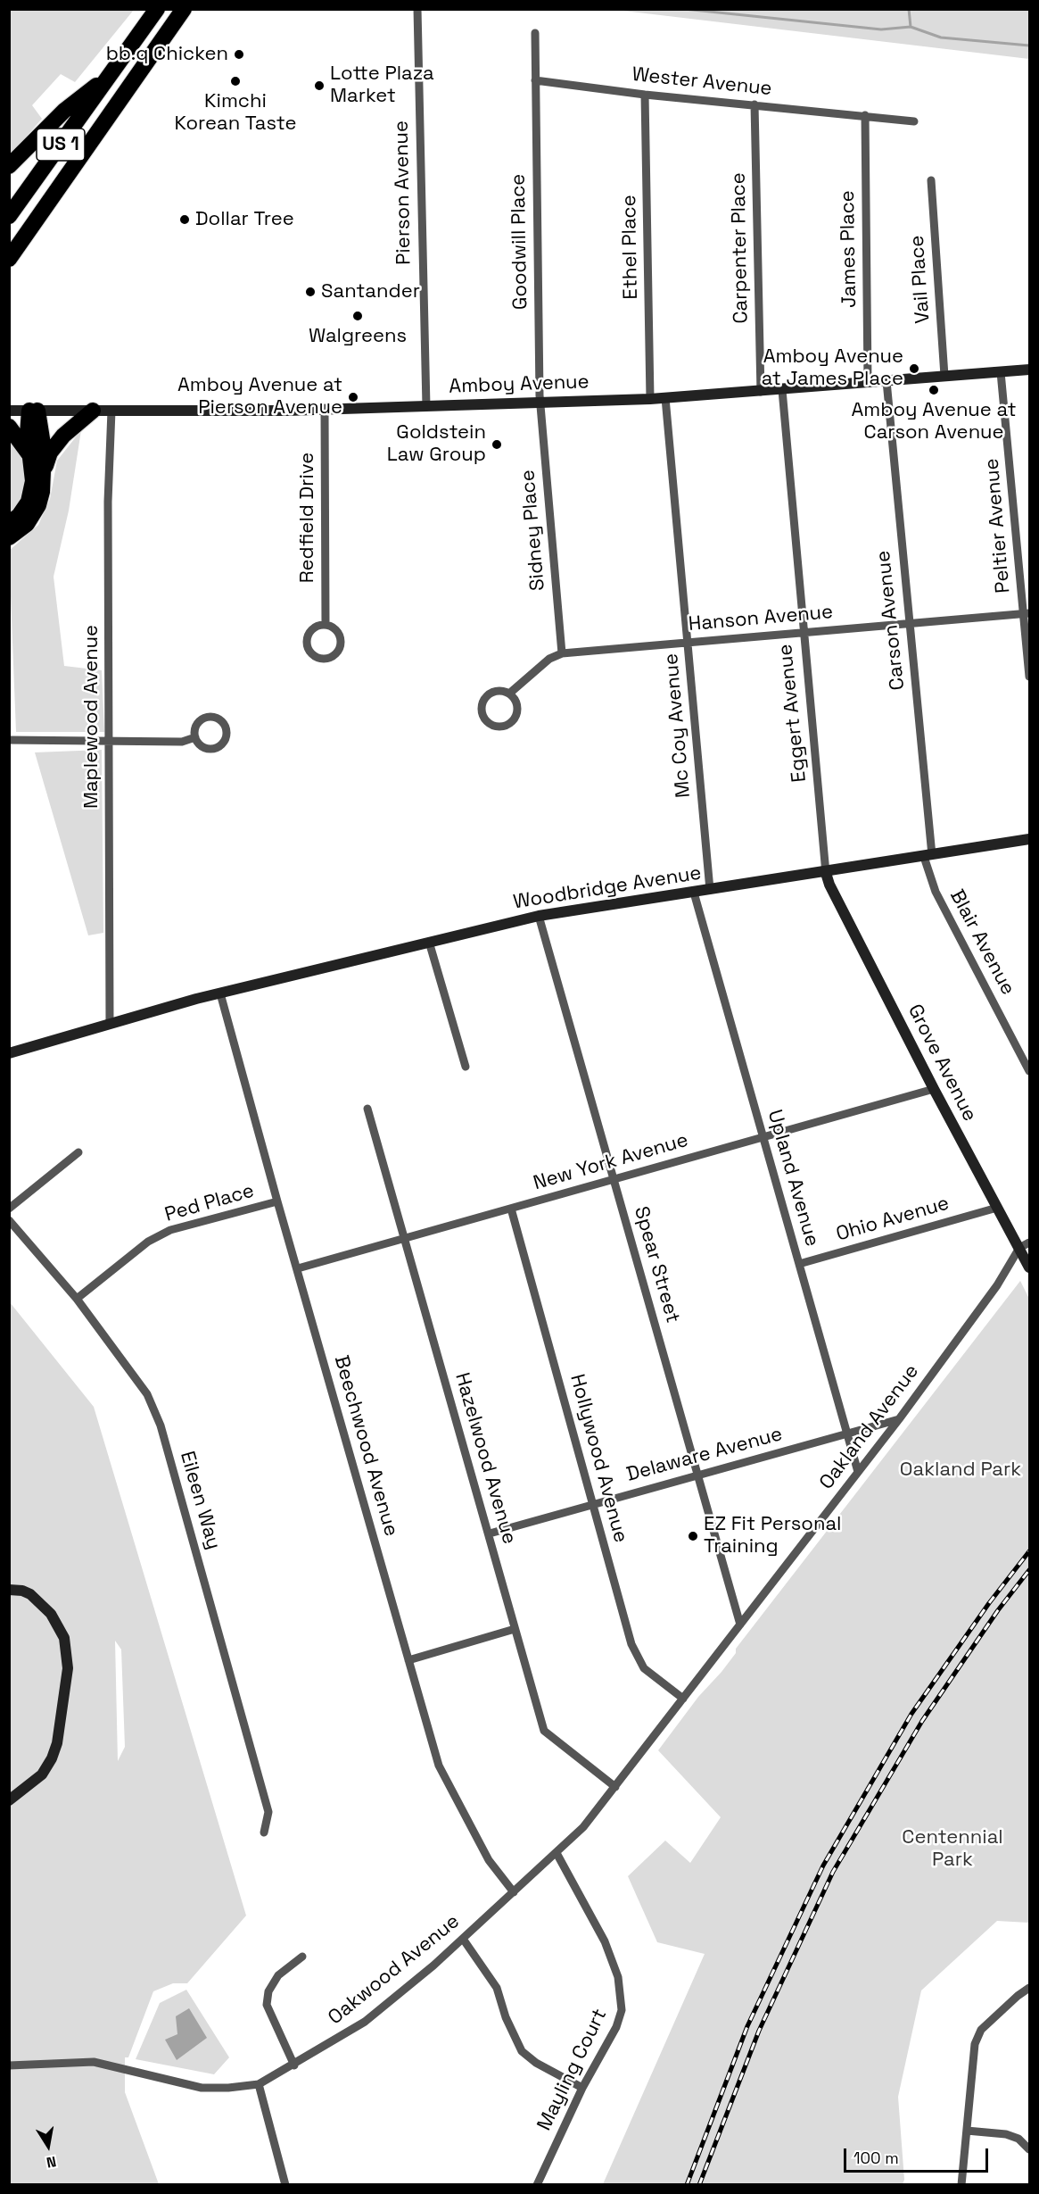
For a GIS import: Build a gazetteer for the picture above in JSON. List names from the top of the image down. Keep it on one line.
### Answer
{"streets":{"highway":["US 1"],"street":["Wester Avenue","Pierson Avenue","Goodwill Place","Ethel Place","Carpenter Place","James Place","Vail Place","Amboy Avenue","Redfield Drive","Peltier Avenue","Sidney Place","Hanson Avenue","Carson Avenue","Eggert Avenue","Maplewood Avenue","Mc Coy Avenue","Woodbridge Avenue","Blair Avenue","Grove Avenue","New York Avenue","Upland Avenue","Ped Place","Ohio Avenue","Spear Street","Oakland Avenue","Beechwood Avenue","Delaware Avenue","Hazelwood Avenue","Hollywood Avenue","Eileen Way","Oakwood Avenue","Mayling Court"]},"crossings":[["Wester Avenue","Goodwill Place"],["Wester Avenue","Ethel Place"],["Wester Avenue","Carpenter Place"],["Wester Avenue","James Place"],["Pierson Avenue","Amboy Avenue"],["Goodwill Place","Amboy Avenue"],["Goodwill Place","Sidney Place"],["Ethel Place","Amboy Avenue"],["Carpenter Place","Amboy Avenue"],["James Place","Amboy Avenue"],["Vail Place","Amboy Avenue"],["Amboy Avenue","Redfield Drive"],["Amboy Avenue","Peltier Avenue"],["Amboy Avenue","Sidney Place"],["Amboy Avenue","Carson Avenue"],["Amboy Avenue","Eggert Avenue"],["Amboy Avenue","Maplewood Avenue"],["Amboy Avenue","Mc Coy Avenue"],["Peltier Avenue","Hanson Avenue"],["Sidney Place","Hanson Avenue"],["Hanson Avenue","Carson Avenue"],["Hanson Avenue","Eggert Avenue"],["Hanson Avenue","Mc Coy Avenue"],["Carson Avenue","Woodbridge Avenue"],["Carson Avenue","Blair Avenue"],["Eggert Avenue","Woodbridge Avenue"],["Eggert Avenue","Grove Avenue"],["Maplewood Avenue","Woodbridge Avenue"],["Mc Coy Avenue","Woodbridge Avenue"],["Woodbridge Avenue","Blair Avenue"],["Woodbridge Avenue","Grove Avenue"],["Woodbridge Avenue","Upland Avenue"],["Woodbridge Avenue","Spear Street"],["Woodbridge Avenue","Beechwood Avenue"],["Grove Avenue","New York Avenue"],["Grove Avenue","Ohio Avenue"],["Grove Avenue","Oakland Avenue"],["New York Avenue","Upland Avenue"],["New York Avenue","Spear Street"],["New York Avenue","Beechwood Avenue"],["New York Avenue","Hazelwood Avenue"],["New York Avenue","Hollywood Avenue"],["Upland Avenue","Ohio Avenue"],["Upland Avenue","Oakland Avenue"],["Upland Avenue","Delaware Avenue"],["Ped Place","Beechwood Avenue"],["Ped Place","Eileen Way"],["Spear Street","Oakland Avenue"],["Spear Street","Delaware Avenue"],["Oakland Avenue","Delaware Avenue"],["Oakland Avenue","Hazelwood Avenue"],["Oakland Avenue","Hollywood Avenue"],["Oakland Avenue","Oakwood Avenue"],["Beechwood Avenue","Oakwood Avenue"],["Delaware Avenue","Hazelwood Avenue"],["Delaware Avenue","Hollywood Avenue"],["Oakwood Avenue","Mayling Court"]],"parks":["Oakland Park","Centennial Park"],"places":["bb.q Chicken","Kimchi Korean Taste","Lotte Plaza Market","Dollar Tree","Santander","Walgreens","Amboy Avenue at James Place","Amboy Avenue at Carson Avenue","Amboy Avenue at Pierson Avenue","Goldstein Law Group","EZ Fit Personal Training"],"scale_bar":"100 m","north":"bottom"}
